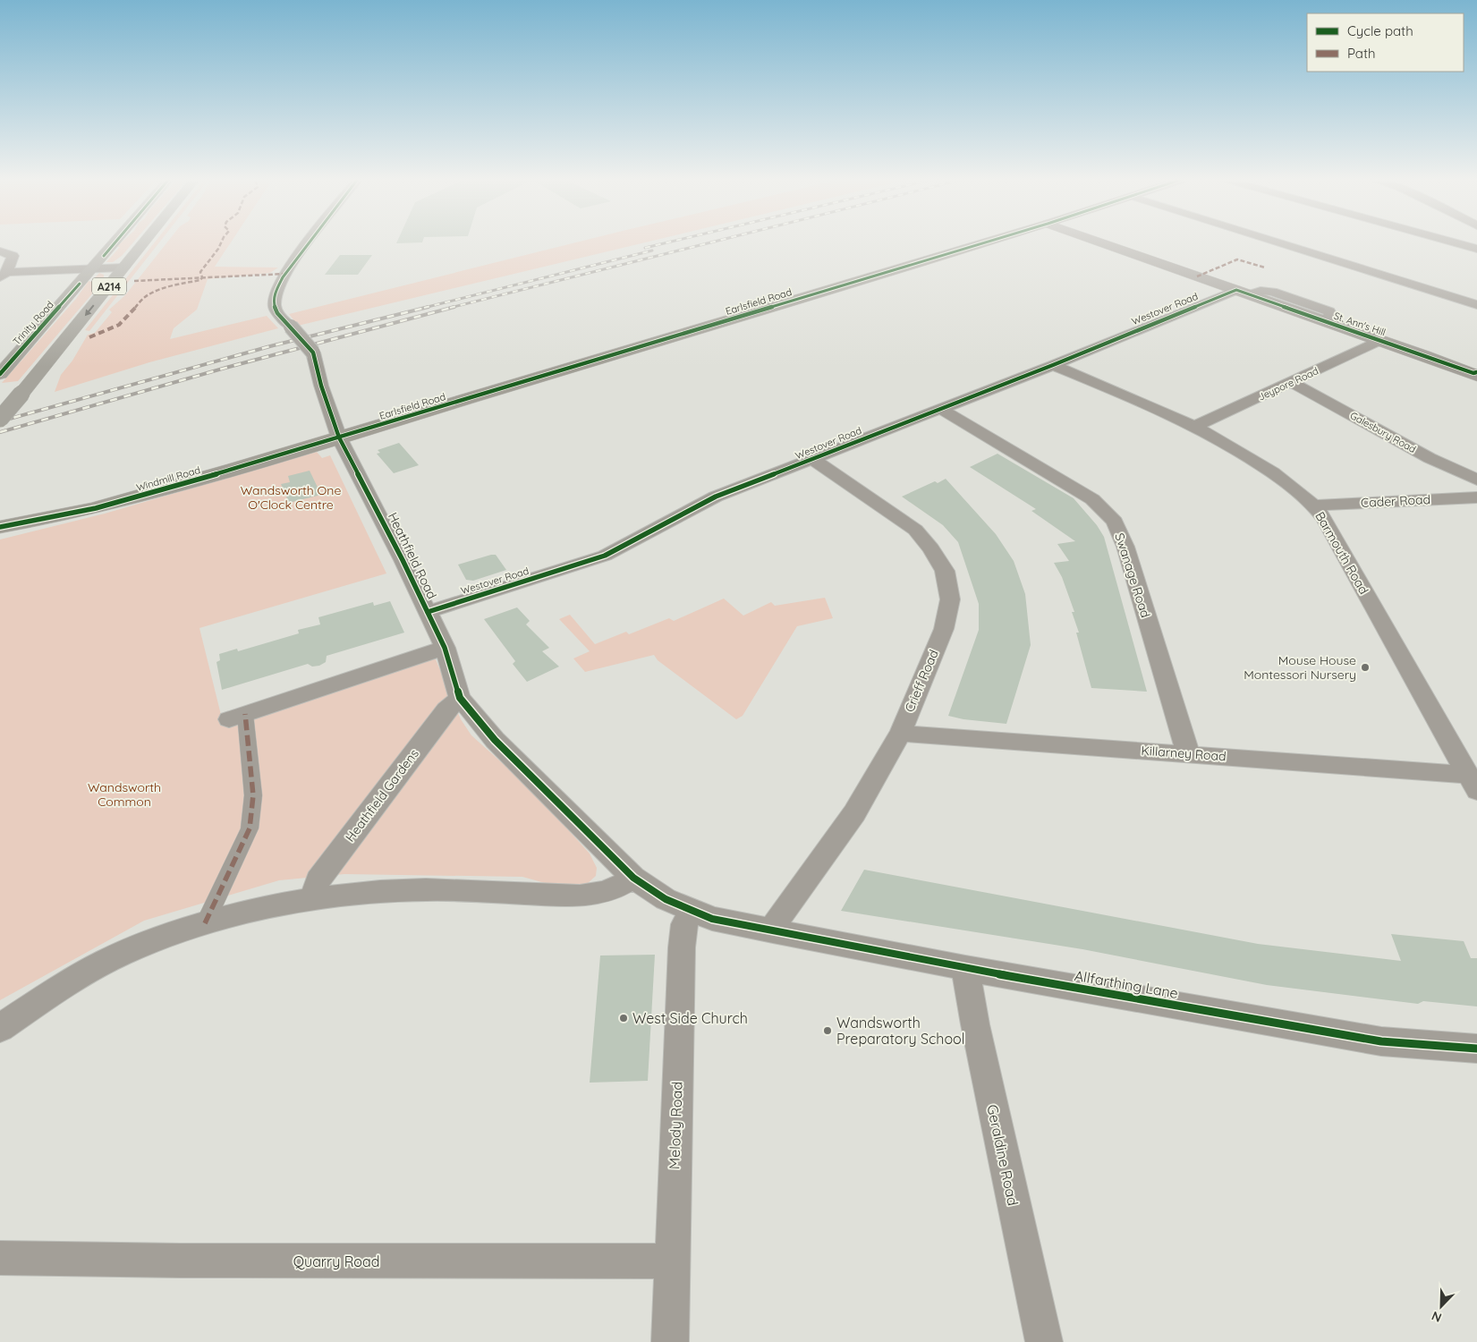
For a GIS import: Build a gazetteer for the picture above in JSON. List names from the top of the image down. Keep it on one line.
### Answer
{"streets":{"highway":["A214","Trinity Road"],"main road":["Earlsfield Road","Windmill Road"],"street":["Westover Road","St. Ann's Hill","Jeypore Road","Galesbury Road","Cader Road","Barmouth Road","Heathfield Road","Swanage Road","Crieff Road","Killarney Road","Heathfield Gardens","Allfarthing Lane","Melody Road","Geraldine Road","Quarry Road"]},"crossings":[["Earlsfield Road","Windmill Road"],["Earlsfield Road","Heathfield Road"],["Westover Road","St. Ann's Hill"],["Westover Road","Barmouth Road"],["Westover Road","Heathfield Road"],["Westover Road","Swanage Road"],["Westover Road","Crieff Road"],["St. Ann's Hill","Jeypore Road"],["Jeypore Road","Galesbury Road"],["Jeypore Road","Barmouth Road"],["Windmill Road","Heathfield Road"],["Cader Road","Barmouth Road"],["Barmouth Road","Killarney Road"],["Heathfield Road","Crieff Road"],["Heathfield Road","Heathfield Gardens"],["Heathfield Road","Allfarthing Lane"],["Heathfield Road","Melody Road"],["Swanage Road","Killarney Road"],["Crieff Road","Killarney Road"],["Crieff Road","Allfarthing Lane"],["Allfarthing Lane","Geraldine Road"],["Melody Road","Quarry Road"]],"parks":["Wandsworth One O'Clock Centre","Wandsworth Common"],"places":["Mouse House Montessori Nursery","West Side Church","Wandsworth Preparatory School"],"legend":["Cycle path","Path"],"north":"bottom left"}
